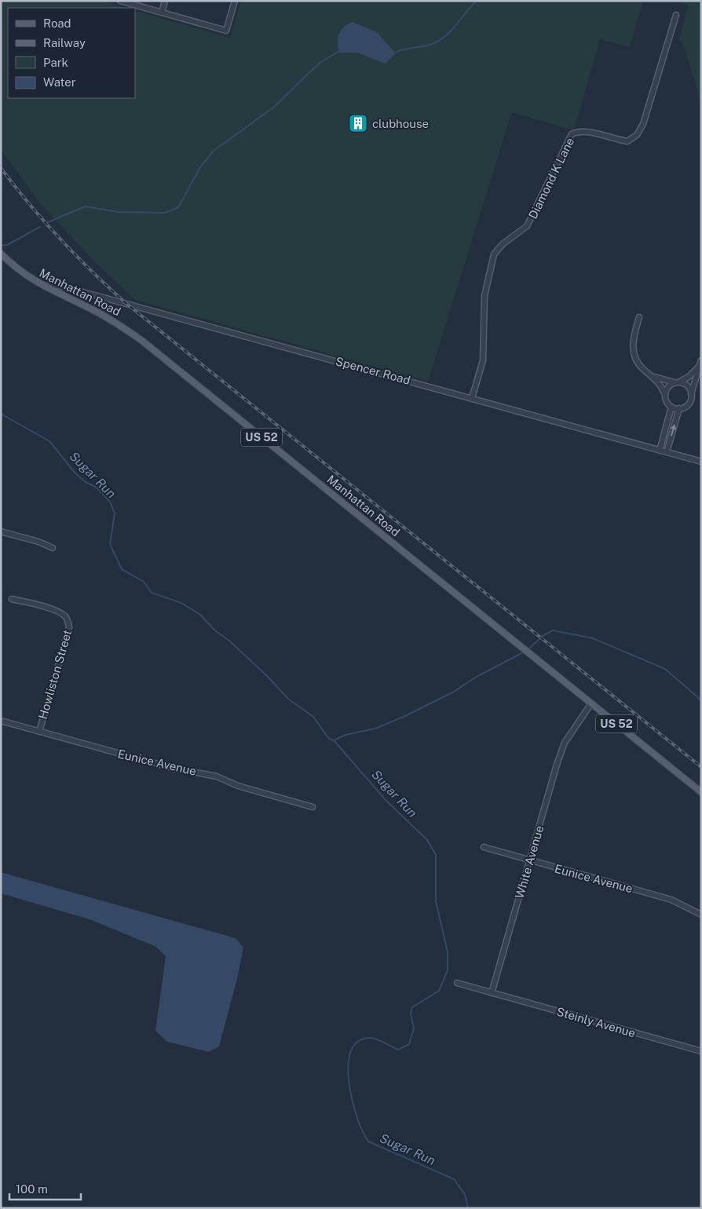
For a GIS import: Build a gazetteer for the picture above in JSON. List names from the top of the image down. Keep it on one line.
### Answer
{"streets":{"main road":["Manhattan Road","US 52"],"street":["Diamond K Lane","Spencer Road","Howliston Street","Eunice Avenue","White Avenue","Steinly Avenue"]},"crossings":[["Diamond K Lane","Spencer Road"],["Manhattan Road","Spencer Road"],["Manhattan Road","White Avenue"],["Howliston Street","Eunice Avenue"],["Eunice Avenue","White Avenue"],["White Avenue","Steinly Avenue"]],"water":["Sugar Run"],"places":{"building":["clubhouse"]},"legend":["Road","Railway","Park","Water"],"scale_bar":"100 m"}
